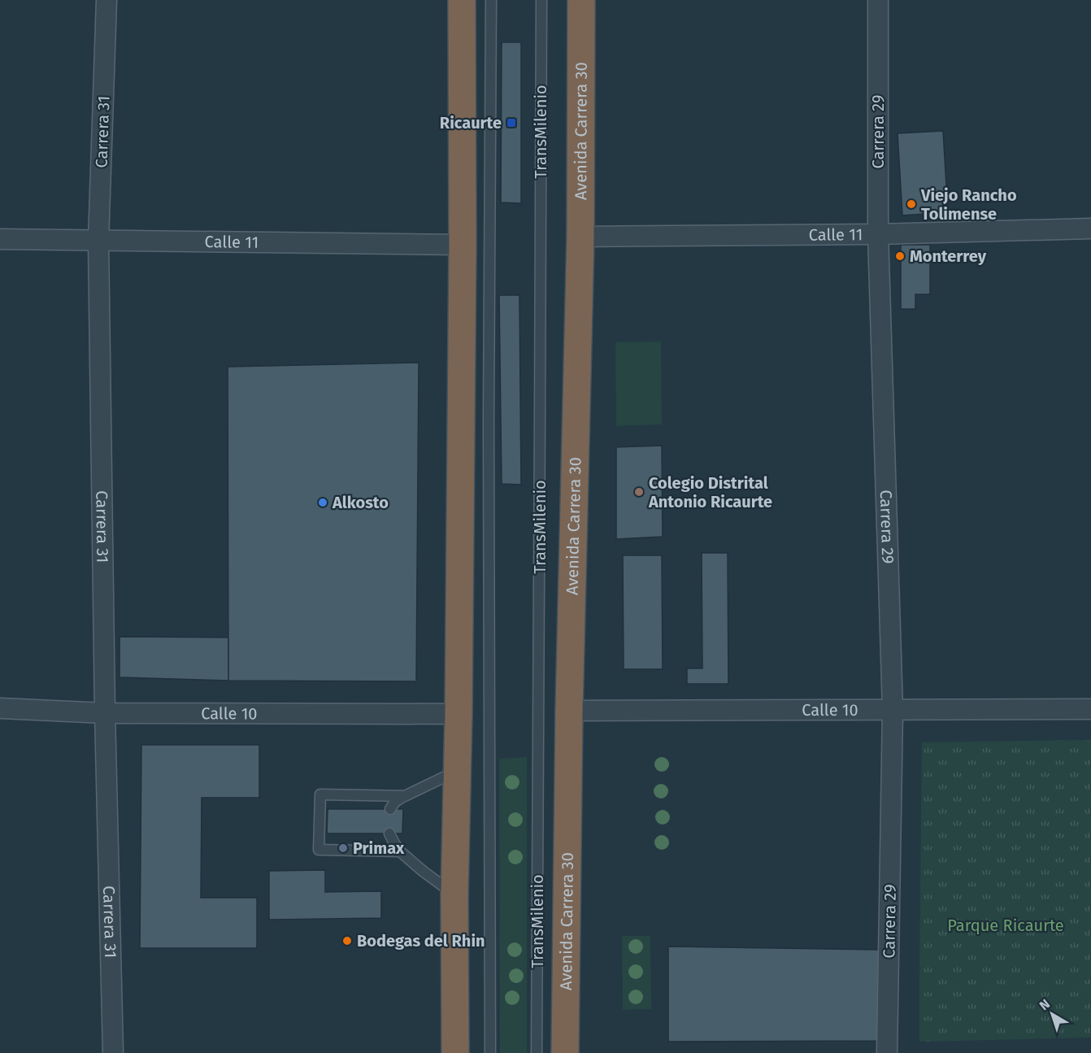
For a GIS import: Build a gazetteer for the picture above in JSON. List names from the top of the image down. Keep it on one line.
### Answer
{"streets":{"highway":["Avenida Carrera 30"],"street":["Carrera 31","Carrera 29","Calle 11","Calle 10"],"lane":["TransMilenio"]},"crossings":[["Carrera 31","Calle 11"],["Carrera 31","Calle 10"],["Avenida Carrera 30","Calle 11"],["Avenida Carrera 30","Calle 10"],["Carrera 29","Calle 11"],["Carrera 29","Calle 10"]],"parks":["Parque Ricaurte"],"places":{"transit":["Ricaurte"],"other":["Viejo Rancho Tolimense","Monterrey","Colegio Distrital Antonio Ricaurte","Alkosto","Primax","Bodegas del Rhin"]},"north":"top left"}
